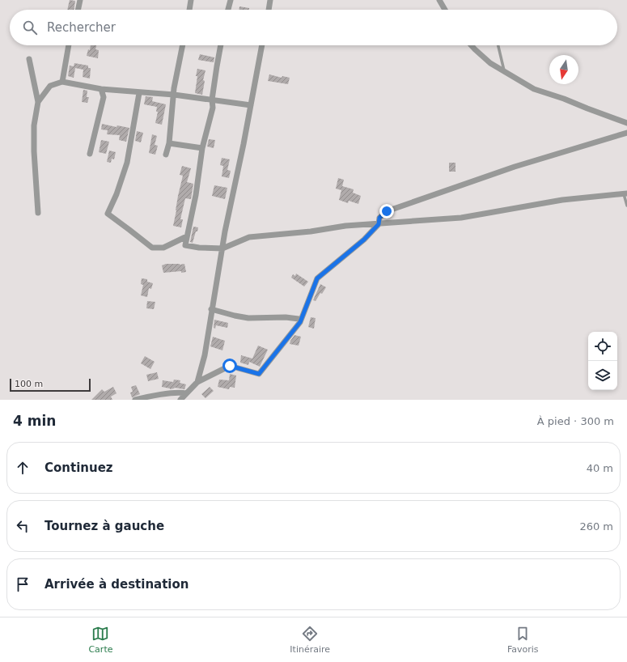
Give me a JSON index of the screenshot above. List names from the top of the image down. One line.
{"scale_bar":"100 m","north":"bottom","page":{"search":"Rechercher","scale":"100 m","heading":["4 min","À pied · 300 m"],"list":[["Continuez","40 m"],["Tournez à gauche","260 m"],"Arrivée à destination"],"nav":["Carte","Itinéraire","Favoris"]}}
